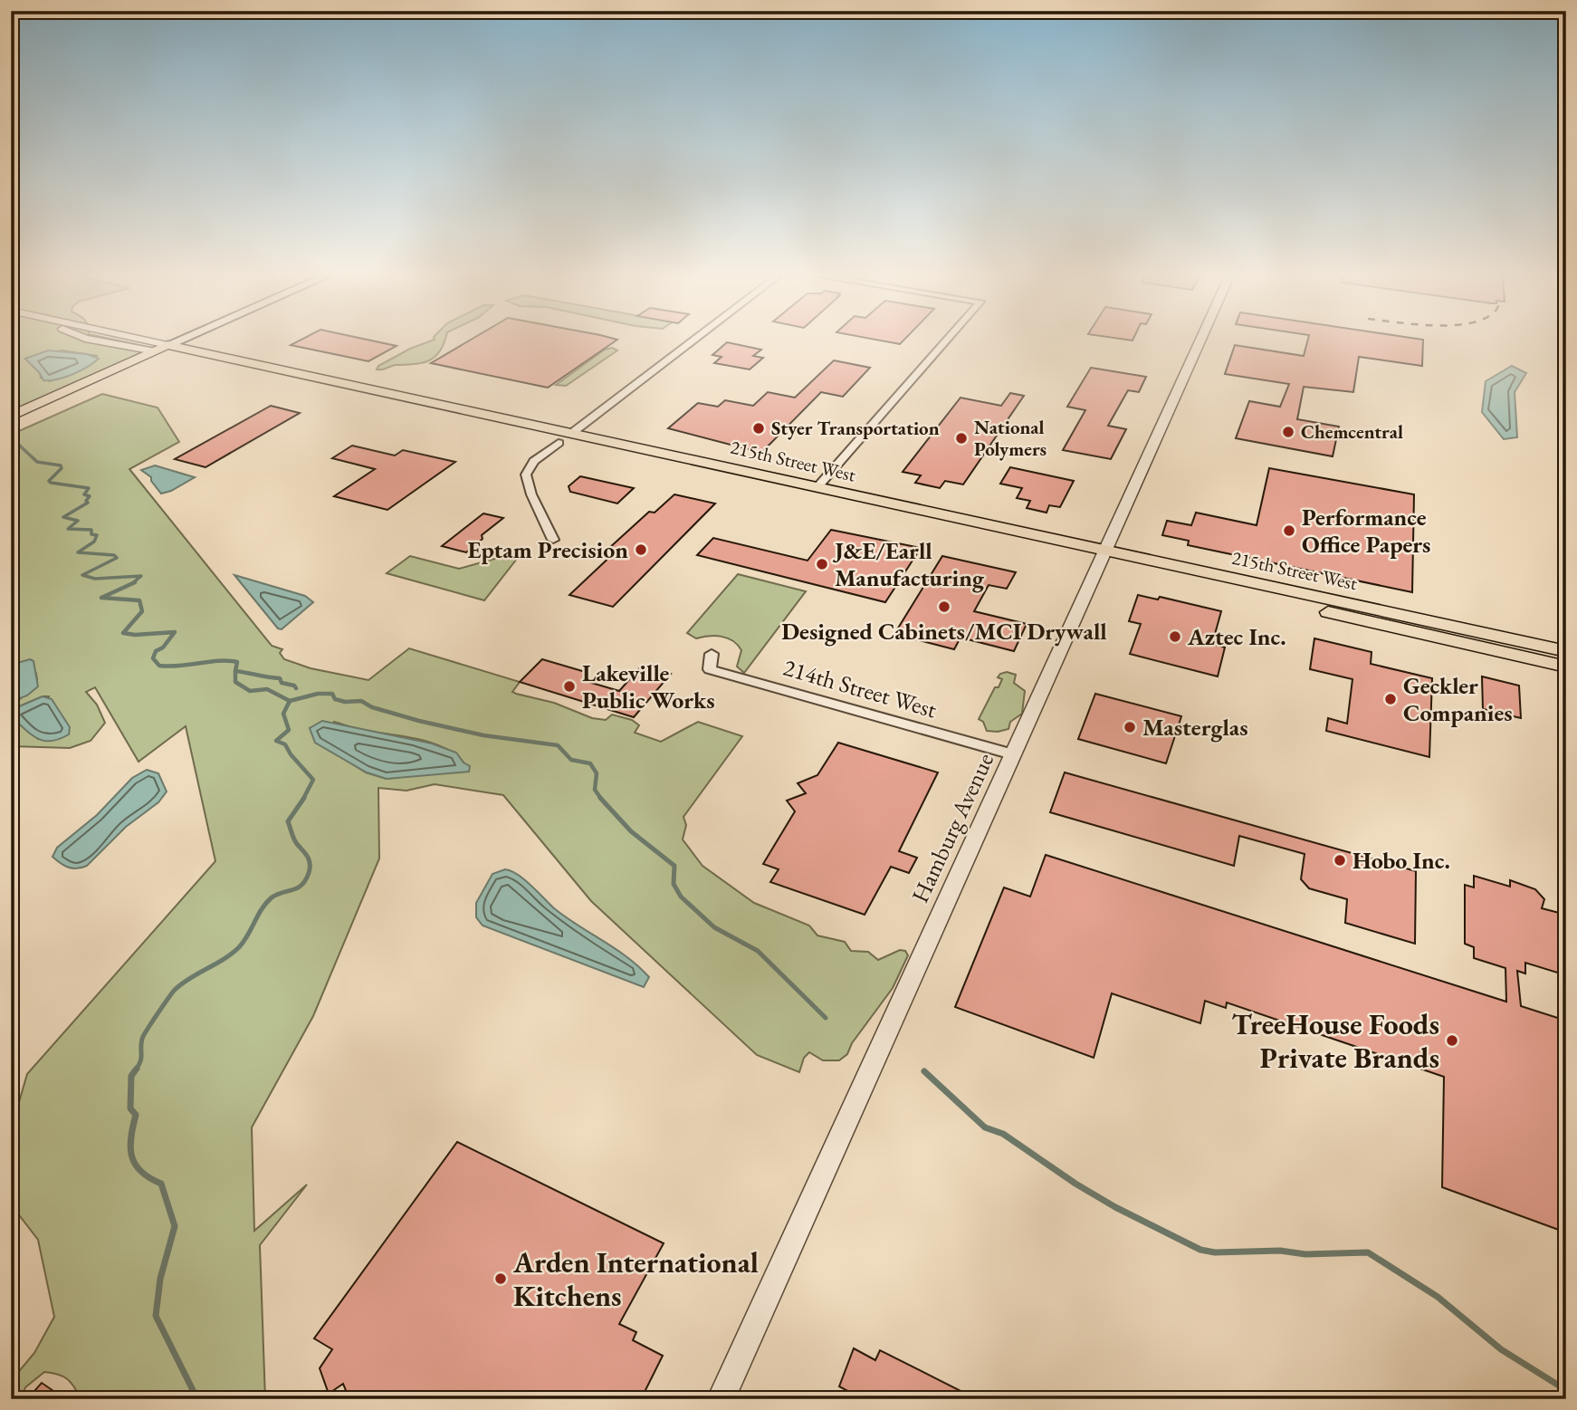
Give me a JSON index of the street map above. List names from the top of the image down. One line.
{"streets":{"main road":["215th Street West"],"street":["214th Street West","Hamburg Avenue"]},"crossings":[["215th Street West","Hamburg Avenue"],["214th Street West","Hamburg Avenue"]],"places":["Styer Transportation","Chemcentral","National Polymers","Performance Office Papers","Eptam Precision","J&E/Earll Manufacturing","Designed Cabinets/MCI Drywall","Aztec Inc.","Lakeville Public Works","Geckler Companies","Masterglas","Hobo Inc.","TreeHouse Foods Private Brands","Arden International Kitchens"]}
